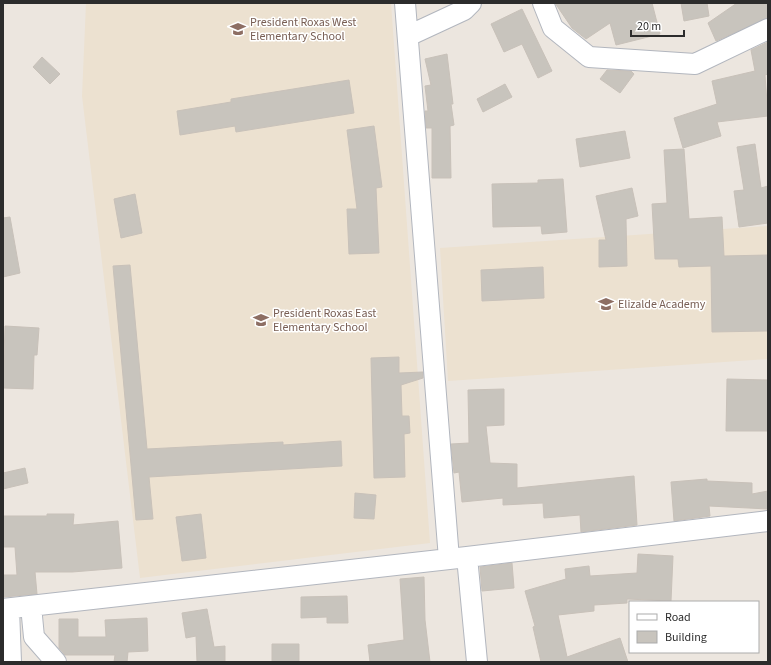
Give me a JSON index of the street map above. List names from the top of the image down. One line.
{"places":{"school or university":["President Roxas West Elementary School","Elizalde Academy","President Roxas East Elementary School"]},"legend":["Road","Building"],"scale_bar":"20 m"}
